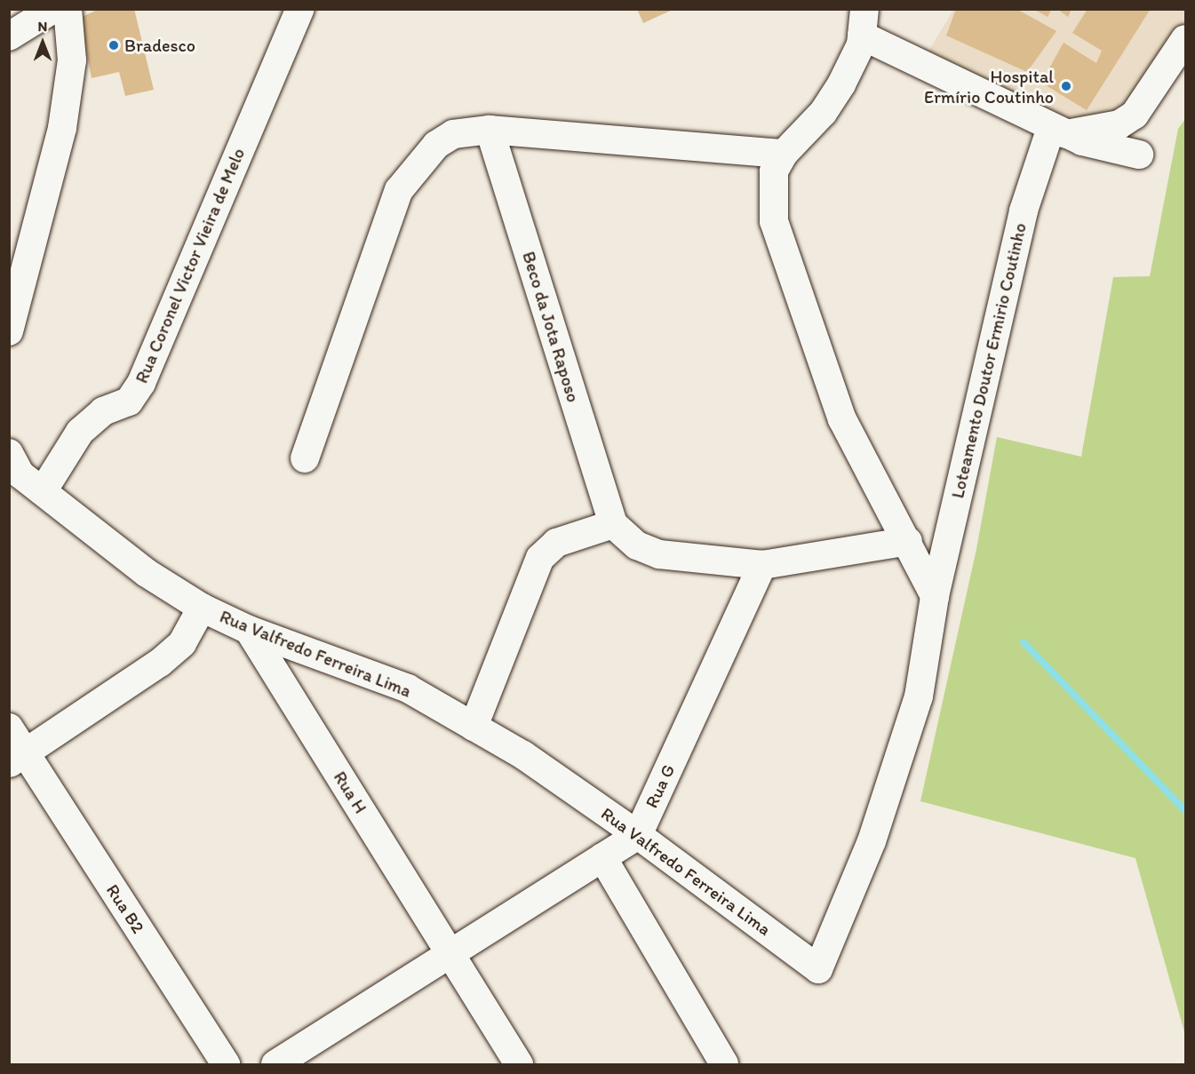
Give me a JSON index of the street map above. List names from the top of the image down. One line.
{"streets":{"street":["Rua Coronel Victor Vieira de Melo","Beco da Jota Raposo","Loteamento Doutor Ermirio Coutinho","Rua Valfredo Ferreira Lima","Rua G","Rua H","Rua B2"]},"crossings":[["Rua Coronel Victor Vieira de Melo","Rua Valfredo Ferreira Lima"],["Loteamento Doutor Ermirio Coutinho","Rua Valfredo Ferreira Lima"],["Rua Valfredo Ferreira Lima","Rua G"],["Rua Valfredo Ferreira Lima","Rua H"]],"places":["Bradesco","Hospital Ermírio Coutinho"],"north":"top"}
